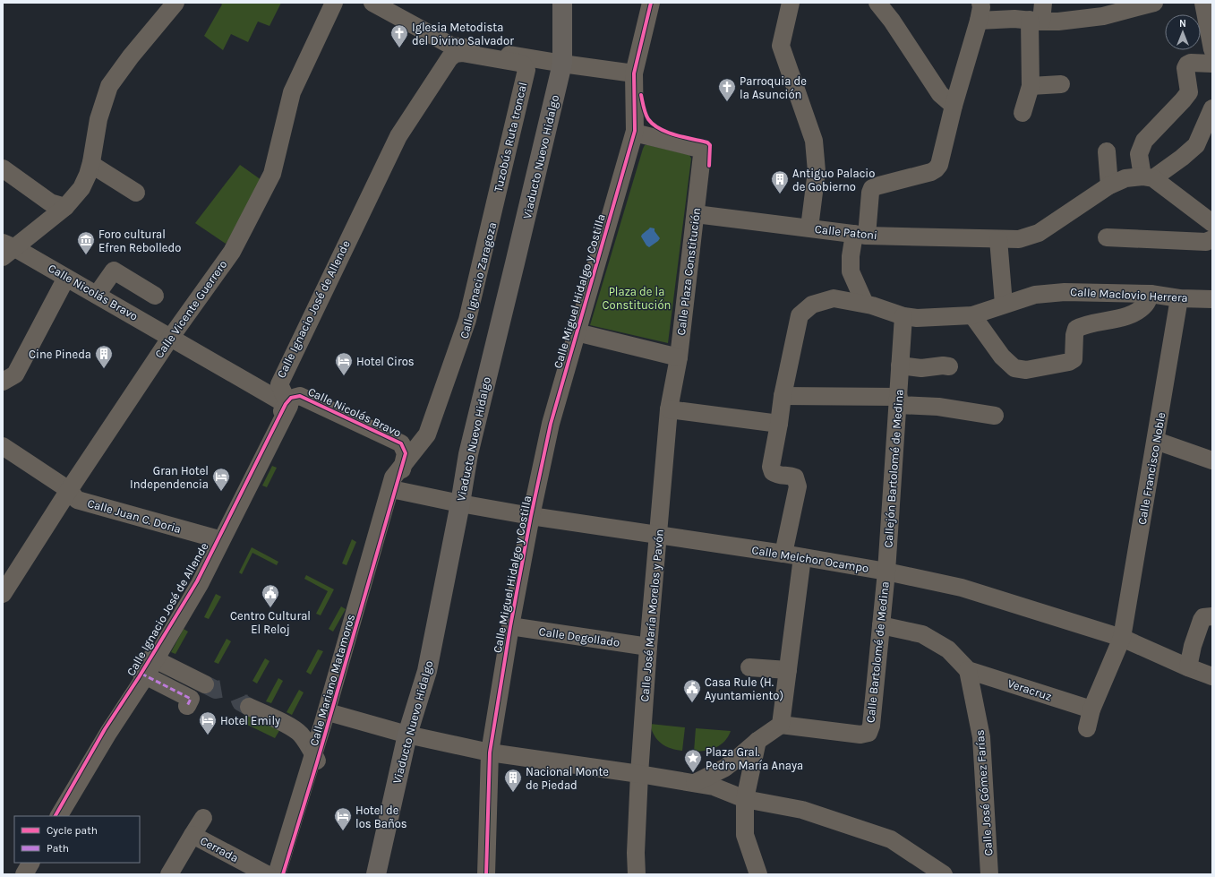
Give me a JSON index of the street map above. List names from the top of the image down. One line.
{"streets":{"main road":["Viaducto Nuevo Hidalgo"],"street":["Tuzobús Ruta troncal","Calle Patoni","Calle Plaza Constitución","Calle Ignacio Zaragoza","Calle Miguel Hidalgo y Costilla","Calle Nicolás Bravo","Calle Maclovio Herrera","Calle Vicente Guerrero","Calle Ignacio José de Allende","Callejón Bartolomé de Medina","Calle Francisco Noble","Calle Juan C. Doria","Calle Melchor Ocampo","Calle José María Morelos y Pavón","Calle Degollado","Calle Bartolomé de Medina","Calle Mariano Matamoros","Veracruz","Calle José Gómez Farías","Cerrada"]},"crossings":[["Tuzobús Ruta troncal","Calle Ignacio Zaragoza"],["Tuzobús Ruta troncal","Calle Nicolás Bravo"],["Tuzobús Ruta troncal","Calle Ignacio José de Allende"],["Tuzobús Ruta troncal","Calle Melchor Ocampo"],["Tuzobús Ruta troncal","Calle Mariano Matamoros"],["Viaducto Nuevo Hidalgo","Calle Melchor Ocampo"],["Calle Patoni","Calle Plaza Constitución"],["Calle Plaza Constitución","Calle Miguel Hidalgo y Costilla"],["Calle Plaza Constitución","Calle José María Morelos y Pavón"],["Calle Ignacio Zaragoza","Calle Nicolás Bravo"],["Calle Ignacio Zaragoza","Calle Melchor Ocampo"],["Calle Ignacio Zaragoza","Calle Mariano Matamoros"],["Calle Miguel Hidalgo y Costilla","Calle Melchor Ocampo"],["Calle Miguel Hidalgo y Costilla","Calle Degollado"],["Calle Nicolás Bravo","Calle Vicente Guerrero"],["Calle Nicolás Bravo","Calle Ignacio José de Allende"],["Calle Nicolás Bravo","Calle Melchor Ocampo"],["Calle Nicolás Bravo","Calle Mariano Matamoros"],["Calle Maclovio Herrera","Callejón Bartolomé de Medina"],["Calle Maclovio Herrera","Calle Francisco Noble"],["Calle Maclovio Herrera","Calle Melchor Ocampo"],["Calle Vicente Guerrero","Calle Juan C. Doria"],["Calle Ignacio José de Allende","Calle Juan C. Doria"],["Callejón Bartolomé de Medina","Calle Melchor Ocampo"],["Callejón Bartolomé de Medina","Calle Bartolomé de Medina"],["Calle Francisco Noble","Calle Melchor Ocampo"],["Calle Francisco Noble","Veracruz"],["Calle Melchor Ocampo","Calle José María Morelos y Pavón"],["Calle Melchor Ocampo","Calle Bartolomé de Medina"],["Calle Melchor Ocampo","Calle Mariano Matamoros"],["Calle José María Morelos y Pavón","Calle Degollado"],["Veracruz","Calle José Gómez Farías"]],"parks":["Plaza de la Constitución"],"places":{"church":["Iglesia Metodista del Divino Salvador","Parroquia de la Asunción"],"building":["Antiguo Palacio de Gobierno","Cine Pineda","Nacional Monte de Piedad"],"museum":["Foro cultural Efren Rebolledo"],"hotel":["Hotel Ciros","Gran Hotel Independencia","Hotel Emily","Hotel de los Baños"],"public building":["Centro Cultural El Reloj","Casa Rule (H. Ayuntamiento)"],"place":["Plaza Gral. Pedro María Anaya"]},"legend":["Cycle path","Path"],"north":"top"}
